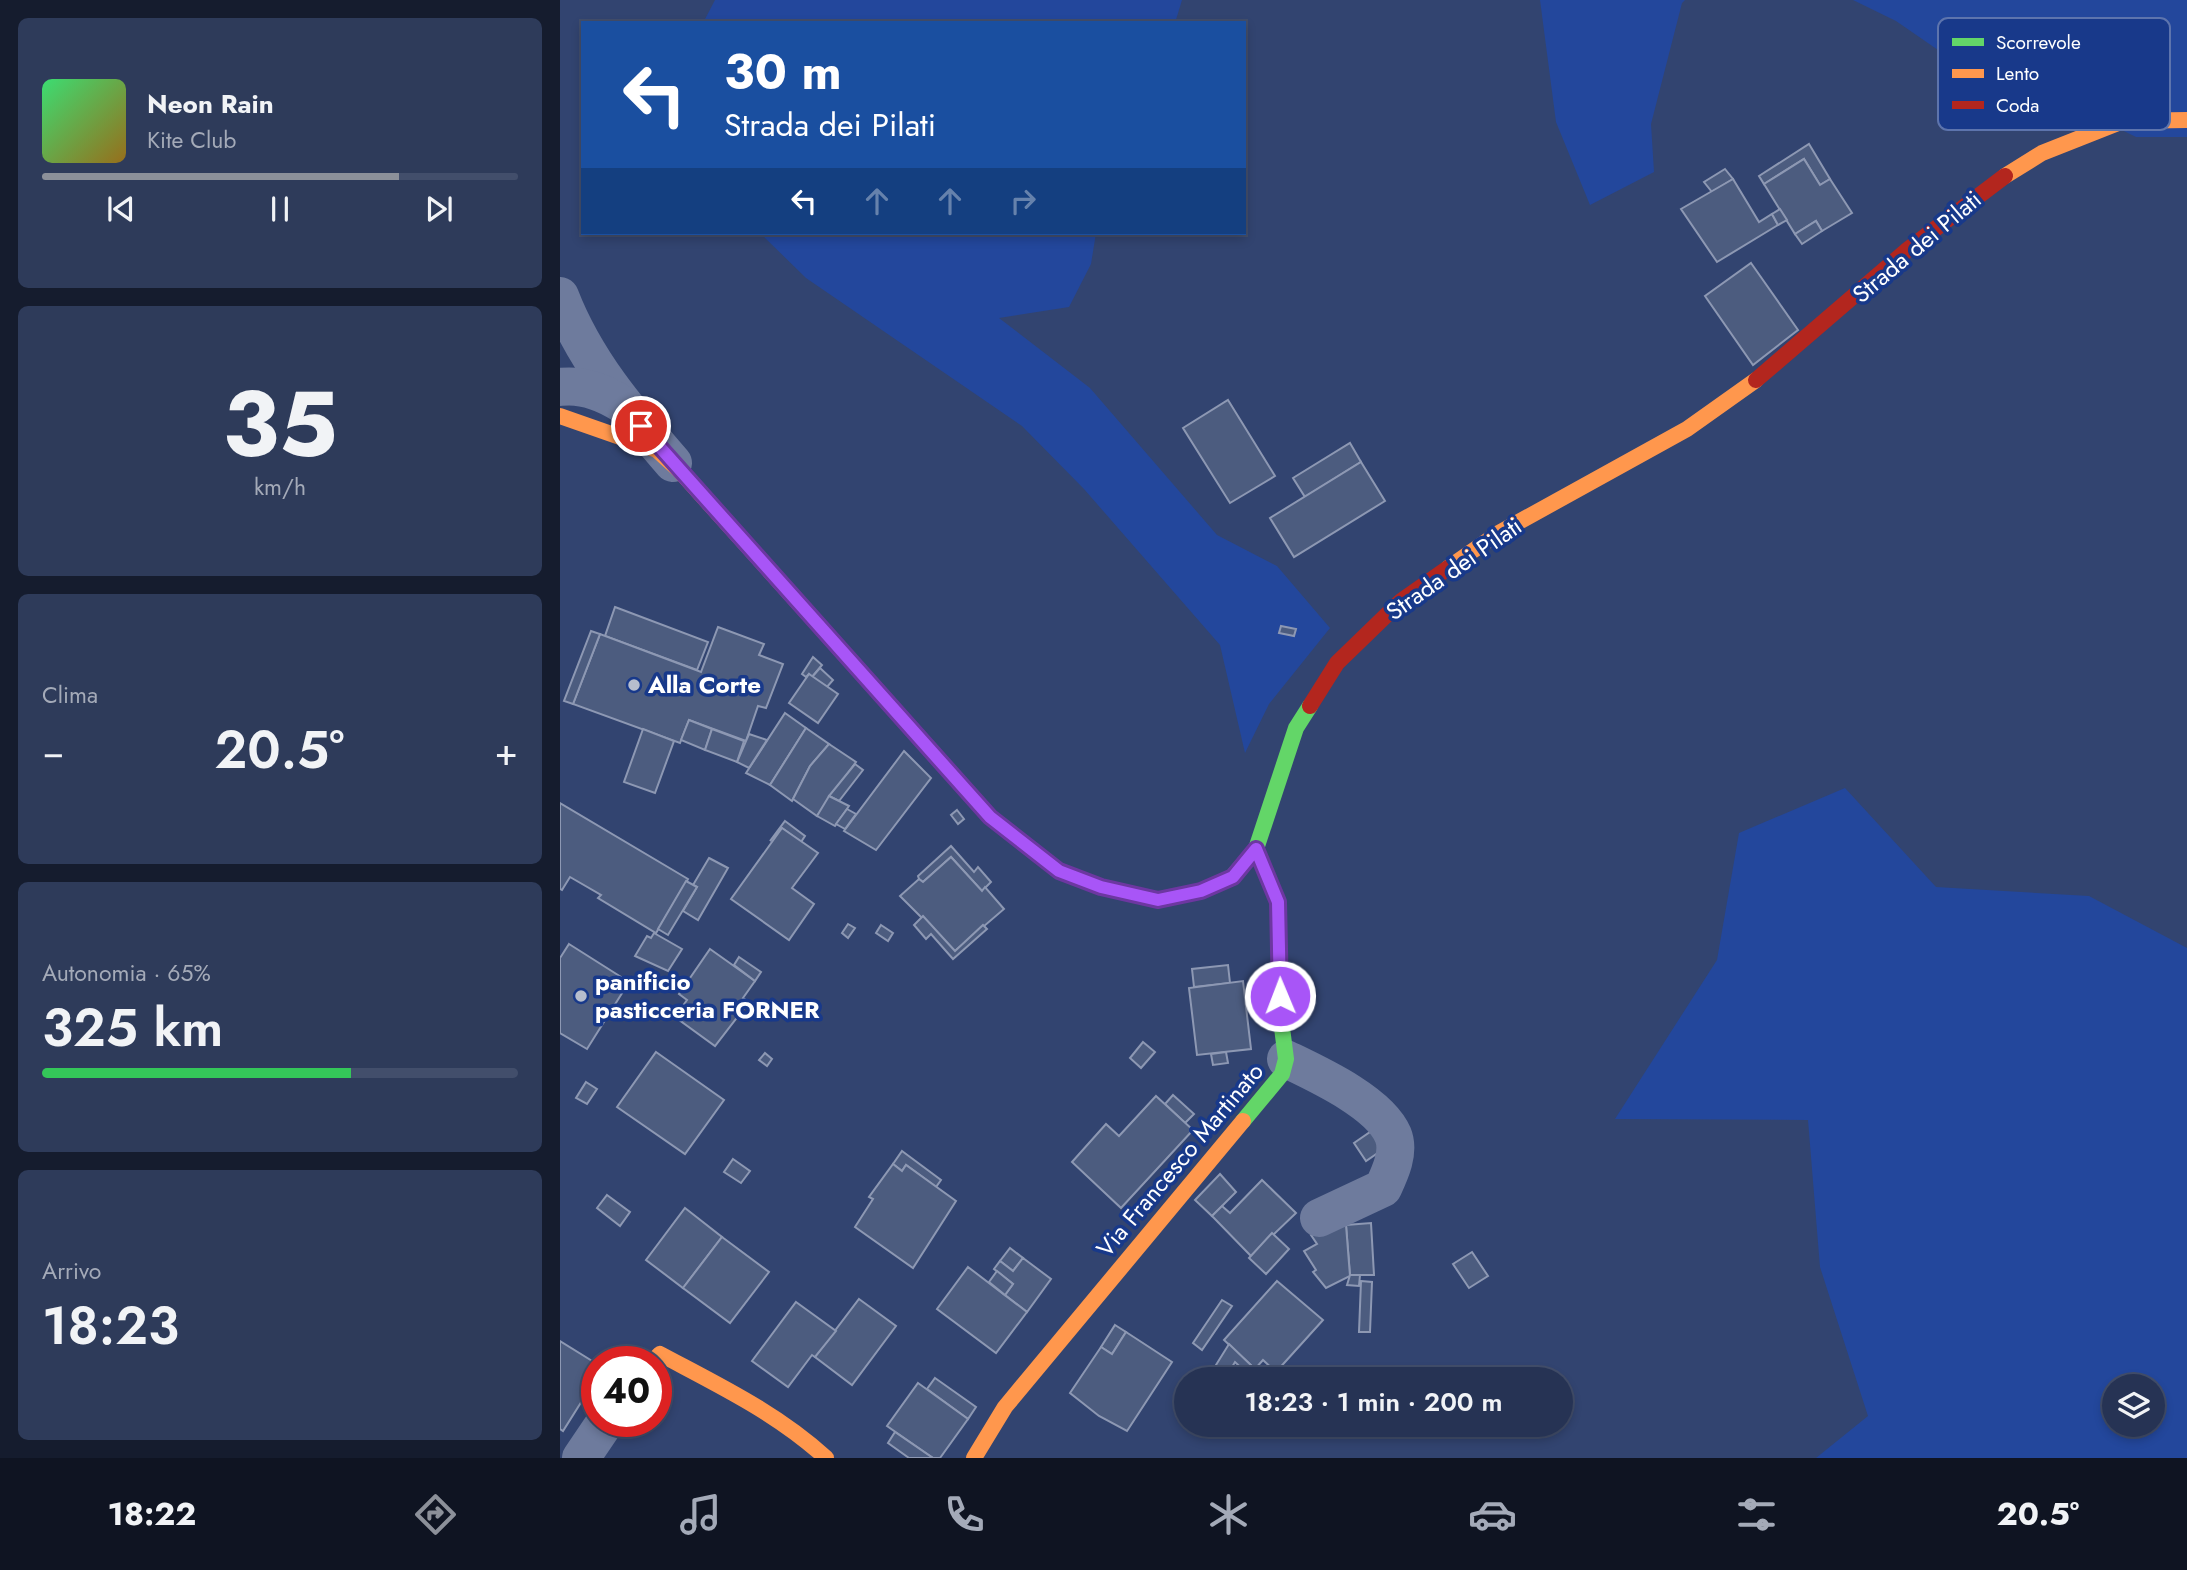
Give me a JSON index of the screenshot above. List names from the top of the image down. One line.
{"streets":{"street":["Strada dei Pilati","Via Francesco Martinato"]},"crossings":[["Strada dei Pilati","Via Francesco Martinato"]],"places":["Alla Corte","panificio pasticceria FORNER"],"legend":["Scorrevole","Lento","Coda"],"page":{"turn":["30 m","Strada dei Pilati"],"song":["Neon Rain","Kite Club"],"tile":[["35","km/h"],"Clima",["Autonomia · 65%","325 km"],["Arrivo","18:23"]],"heat":["−","20.5°","+"],"limit":"40","trip":"18:23 · 1 min · 200 m","tabs":["18:22","20.5°"]}}
